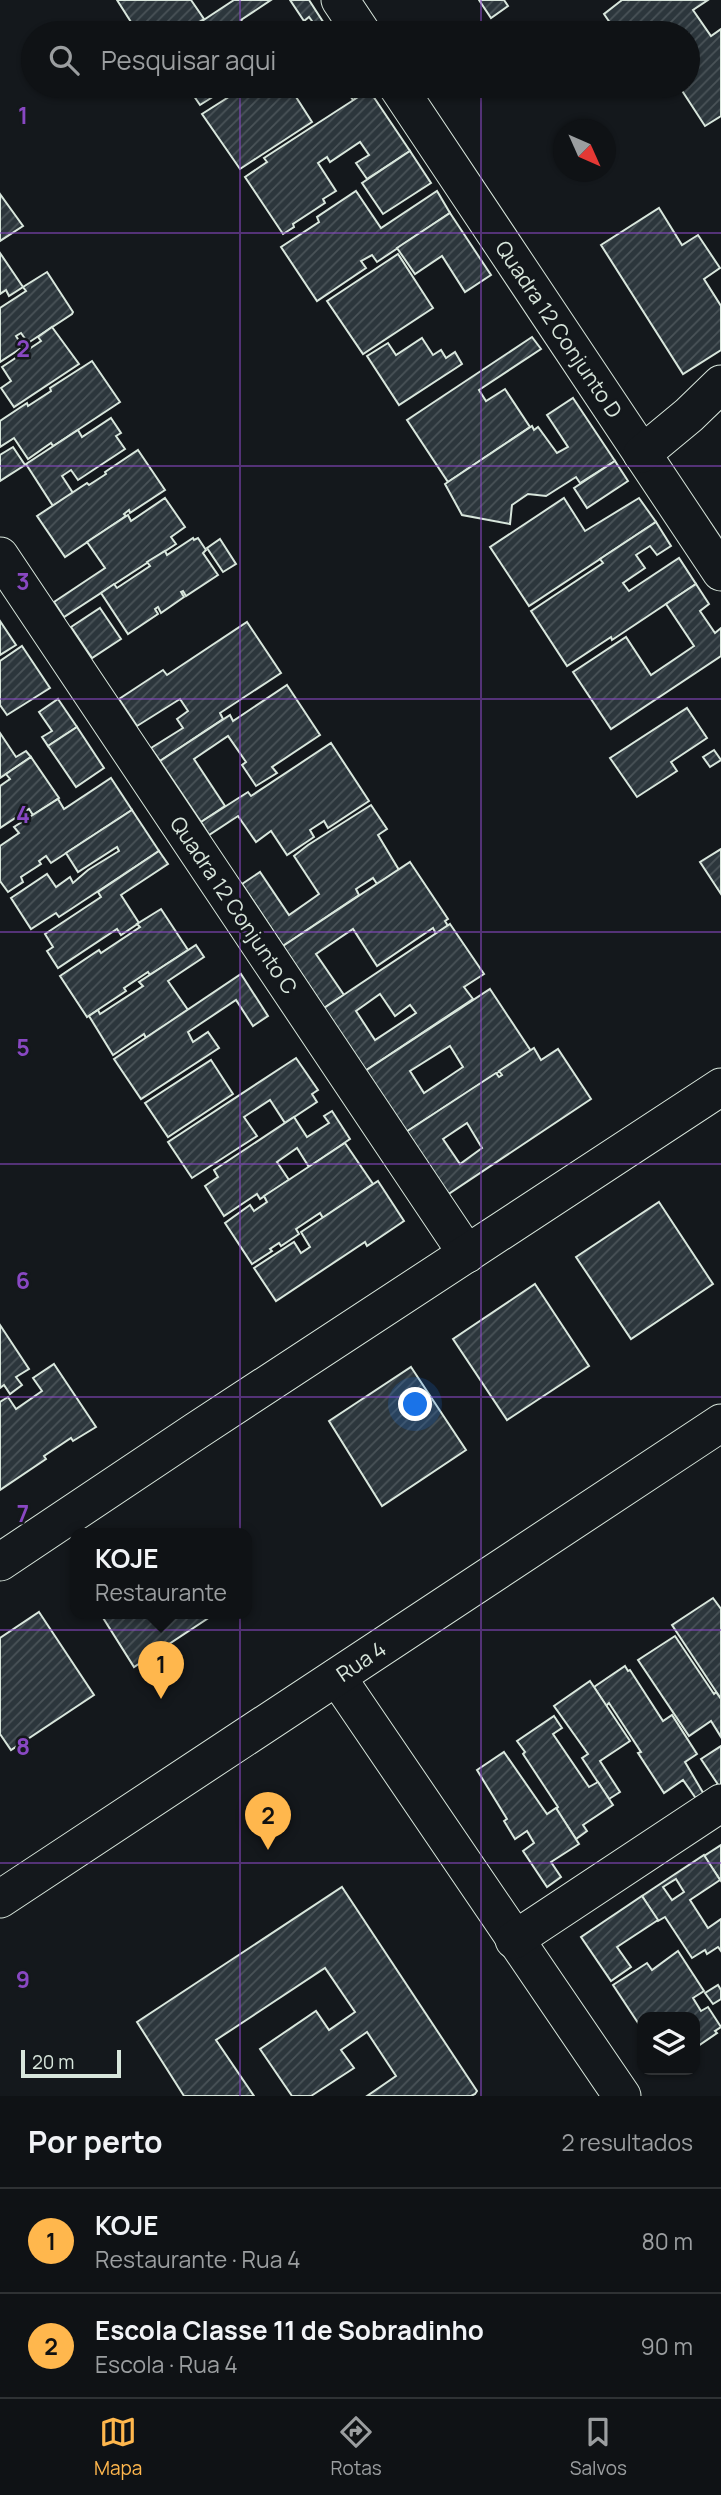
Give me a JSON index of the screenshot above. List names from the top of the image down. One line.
{"streets":{"street":["Quadra 12 Conjunto D","Quadra 12 Conjunto C","Rua 4"]},"scale_bar":"20 m","north":"bottom right","page":{"search":"Pesquisar aqui","popup":["KOJE","Restaurante"],"pins":["1","2"],"scale":"20 m","heading":["Por perto","2 resultados"],"list":[{"mark":"1","name":"KOJE","note":"Restaurante · Rua 4","value":"80 m"},{"mark":"2","name":"Escola Classe 11 de Sobradinho","note":"Escola · Rua 4","value":"90 m"}],"nav":["Mapa","Rotas","Salvos"]},"grid":{"rows":["1","2","3","4","5","6","7","8","9"]}}
